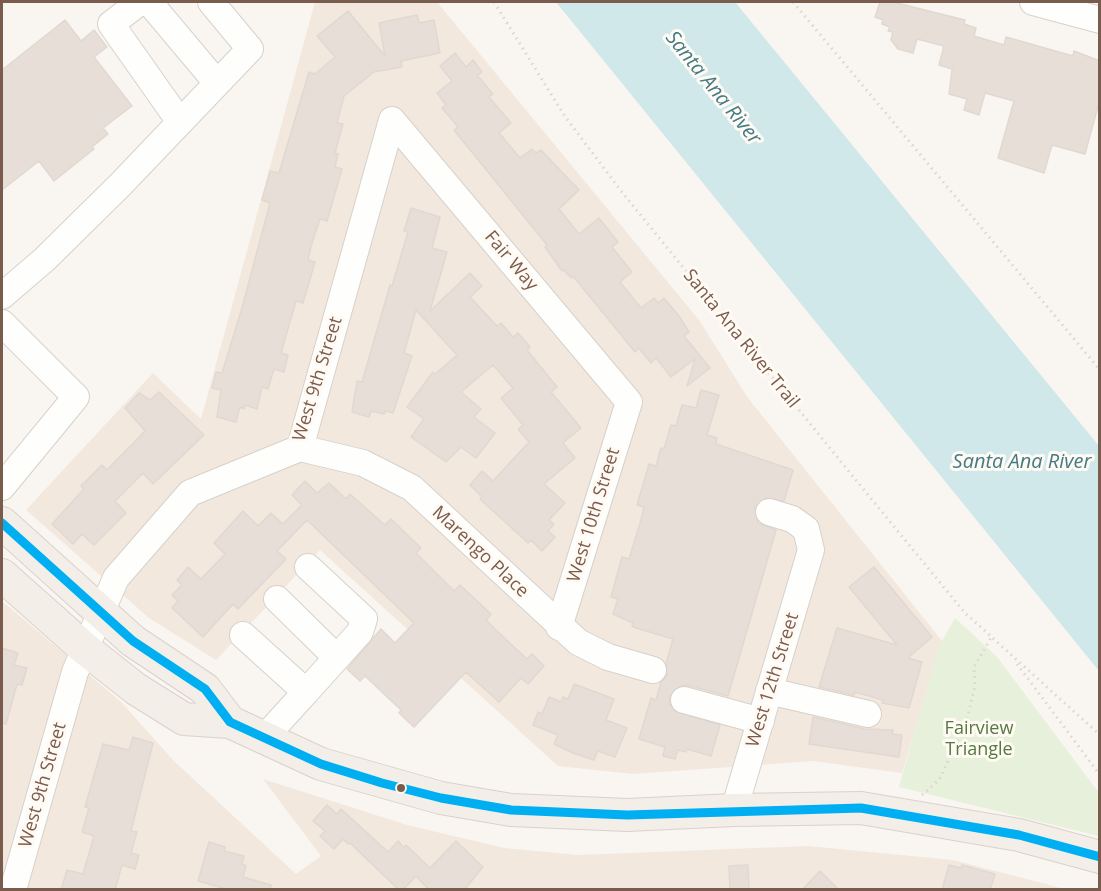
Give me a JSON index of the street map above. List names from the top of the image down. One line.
{"streets":{"street":["Fair Way","West 9th Street","West 10th Street","Marengo Place","West 12th Street"],"path":["Santa Ana River Trail"]},"crossings":[["Fair Way","West 9th Street"],["Fair Way","West 10th Street"],["West 9th Street","Marengo Place"],["West 10th Street","Marengo Place"]],"water":["Santa Ana River"],"parks":["Fairview Triangle"]}
